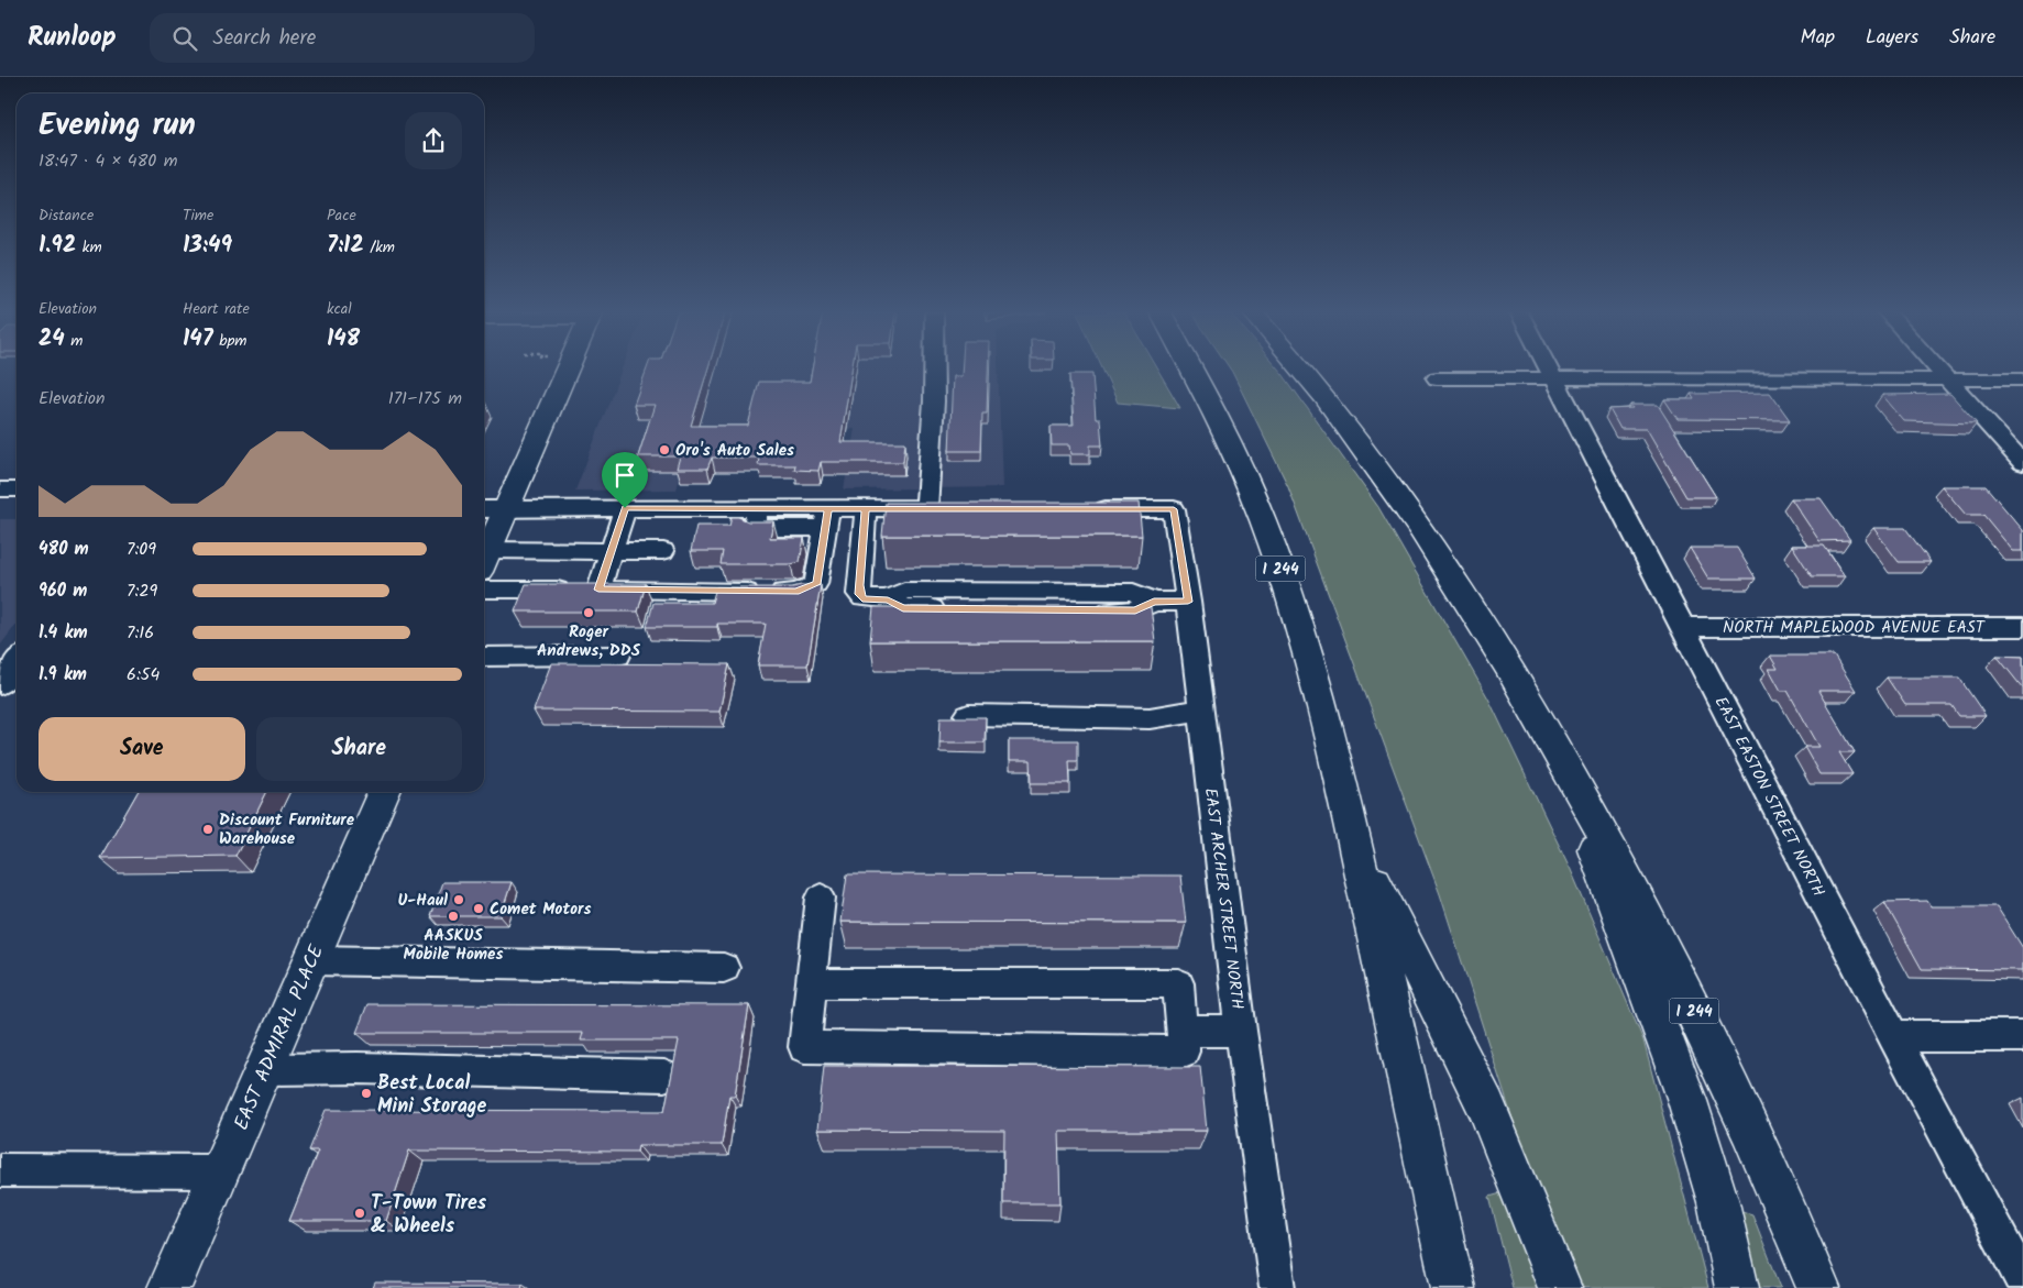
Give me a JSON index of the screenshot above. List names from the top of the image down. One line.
{"streets":{"main road":["I 244","EAST ADMIRAL PLACE"],"street":["NORTH MAPLEWOOD AVENUE EAST","EAST EASTON STREET NORTH","EAST ARCHER STREET NORTH"]},"crossings":[["NORTH MAPLEWOOD AVENUE EAST","EAST EASTON STREET NORTH"]],"places":["Oro's Auto Sales","Roger Andrews, DDS","Discount Furniture Warehouse","U-Haul","Comet Motors","AASKUS Mobile Homes","Best Local Mini Storage","T-Town Tires & Wheels"],"page":{"header":"Runloop","search":"Search here","nav":["Map","Layers","Share"],"heading":["Evening run","18:47 · 4 × 480 m"],"stats":[["Distance","1.92 km"],["Time","13:49"],["Pace","7:12 /km"],["Elevation","24 m"],["Heart rate","147 bpm"],["kcal","148"]],"chart":["Elevation","171–175 m"],"list":[{"name":"480 m","note":"7:09"},{"name":"960 m","note":"7:29"},{"name":"1.4 km","note":"7:16"},{"name":"1.9 km","note":"6:54"}],"buttons":["Save","Share"]}}
